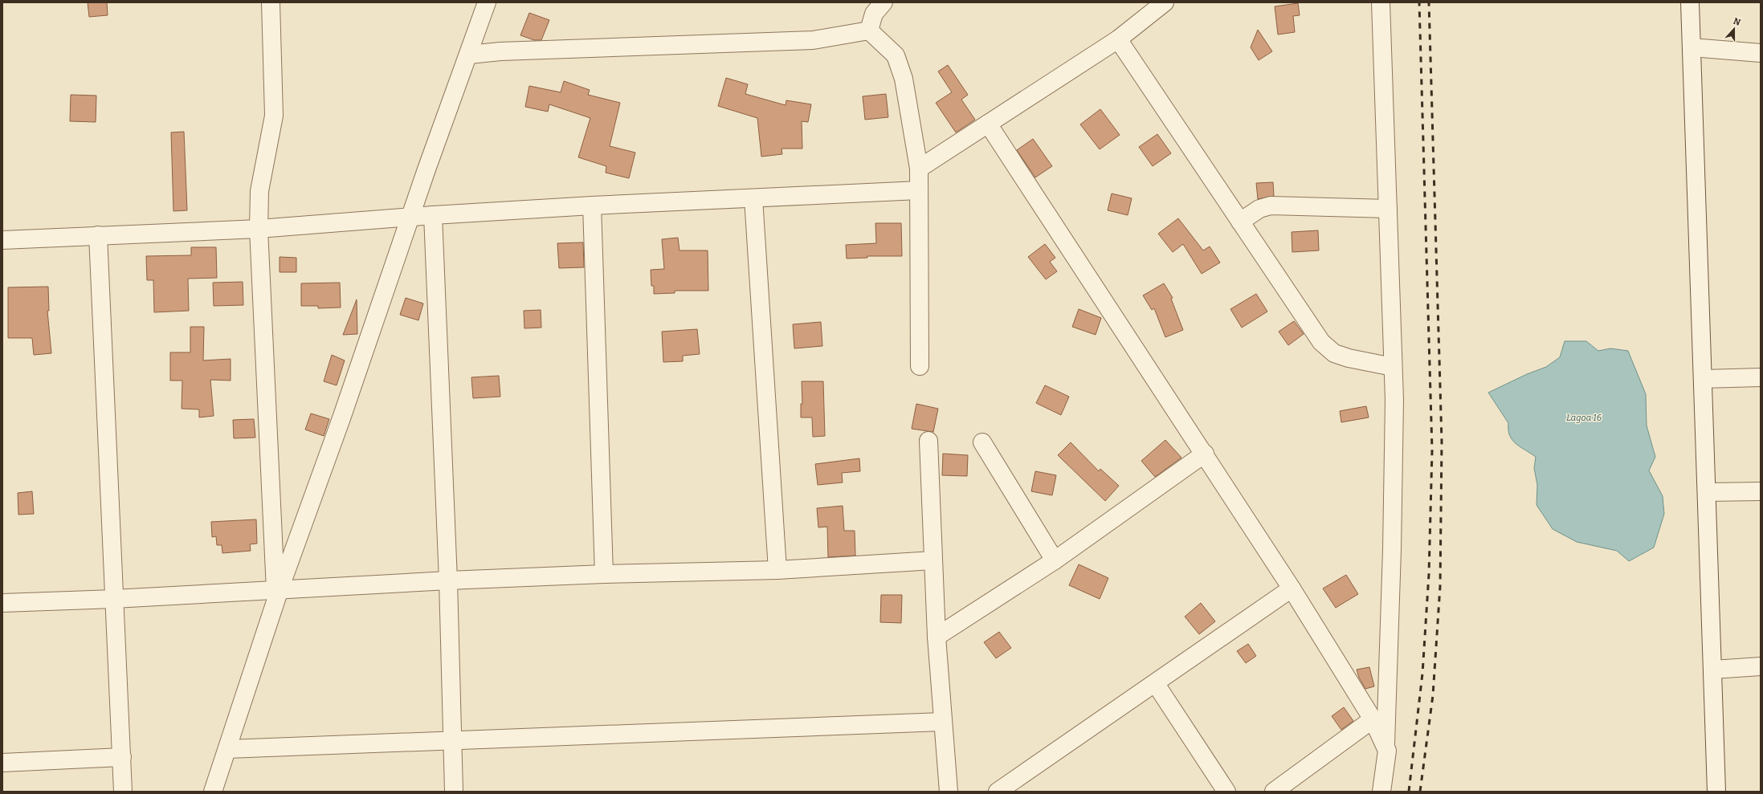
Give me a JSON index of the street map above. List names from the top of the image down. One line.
{"water":["Lagoa 16"],"north":"top"}
